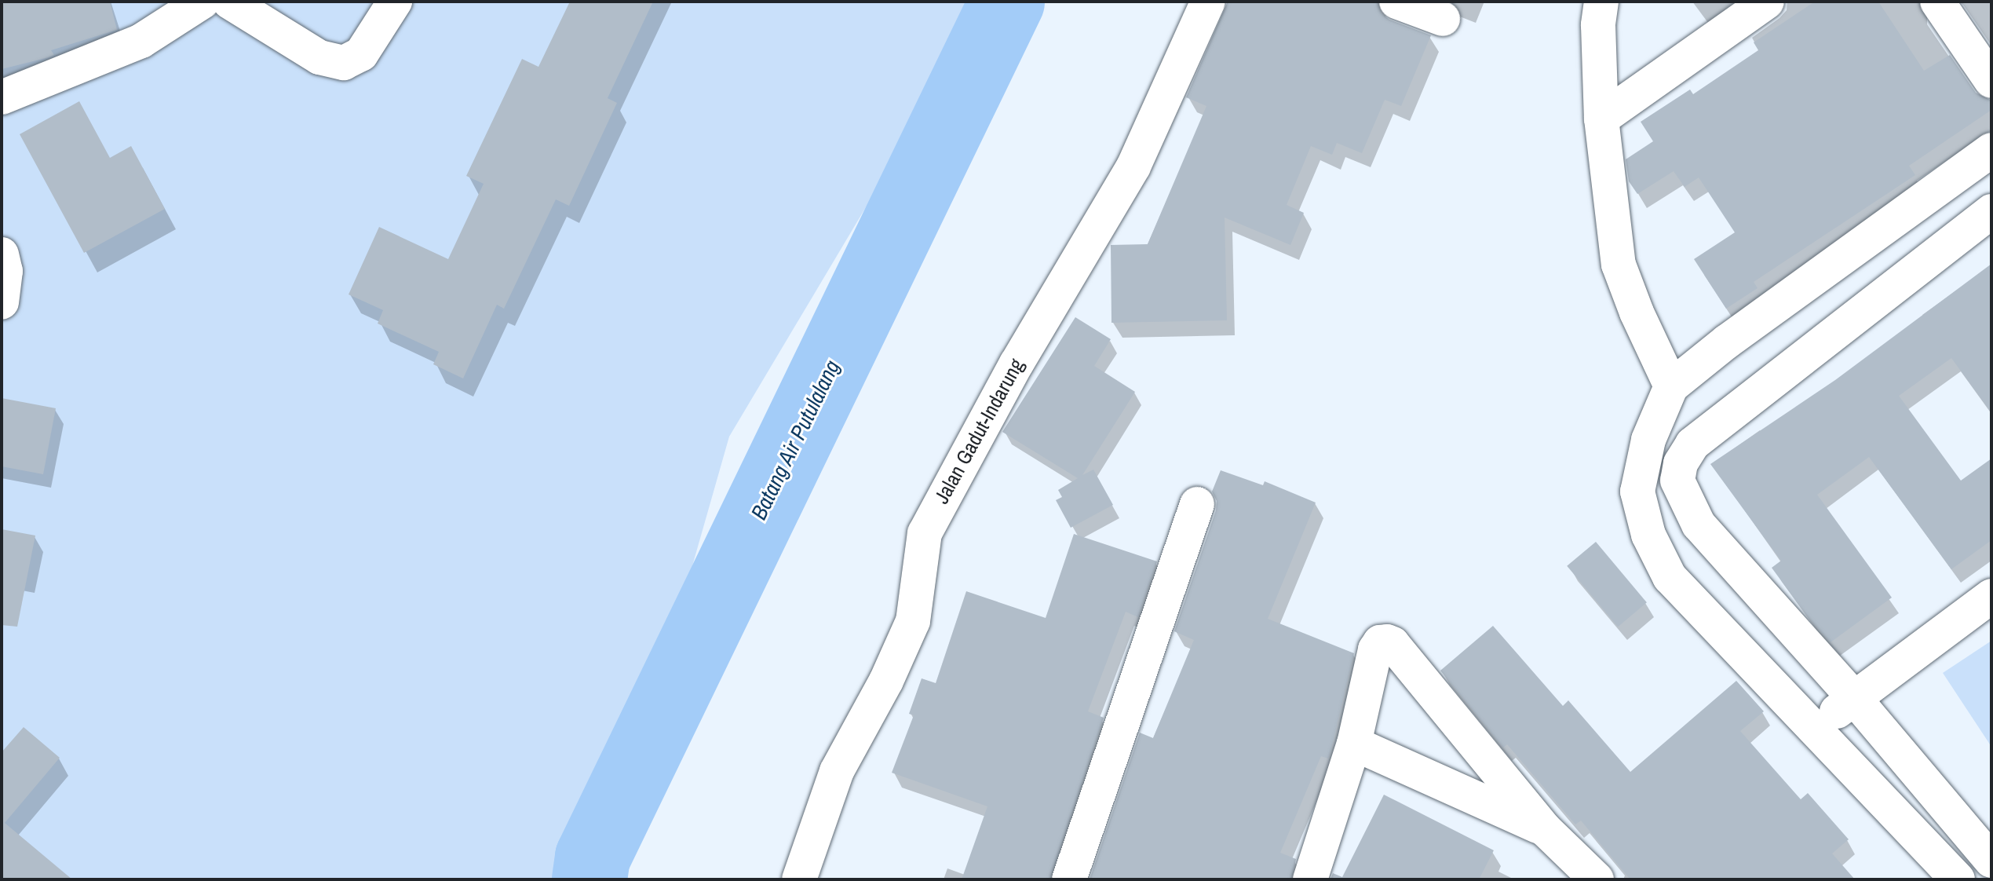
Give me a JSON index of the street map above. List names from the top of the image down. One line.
{"streets":{"street":["Jalan Gadut-Indarung"]},"water":["Batang Air Putulalang"]}
